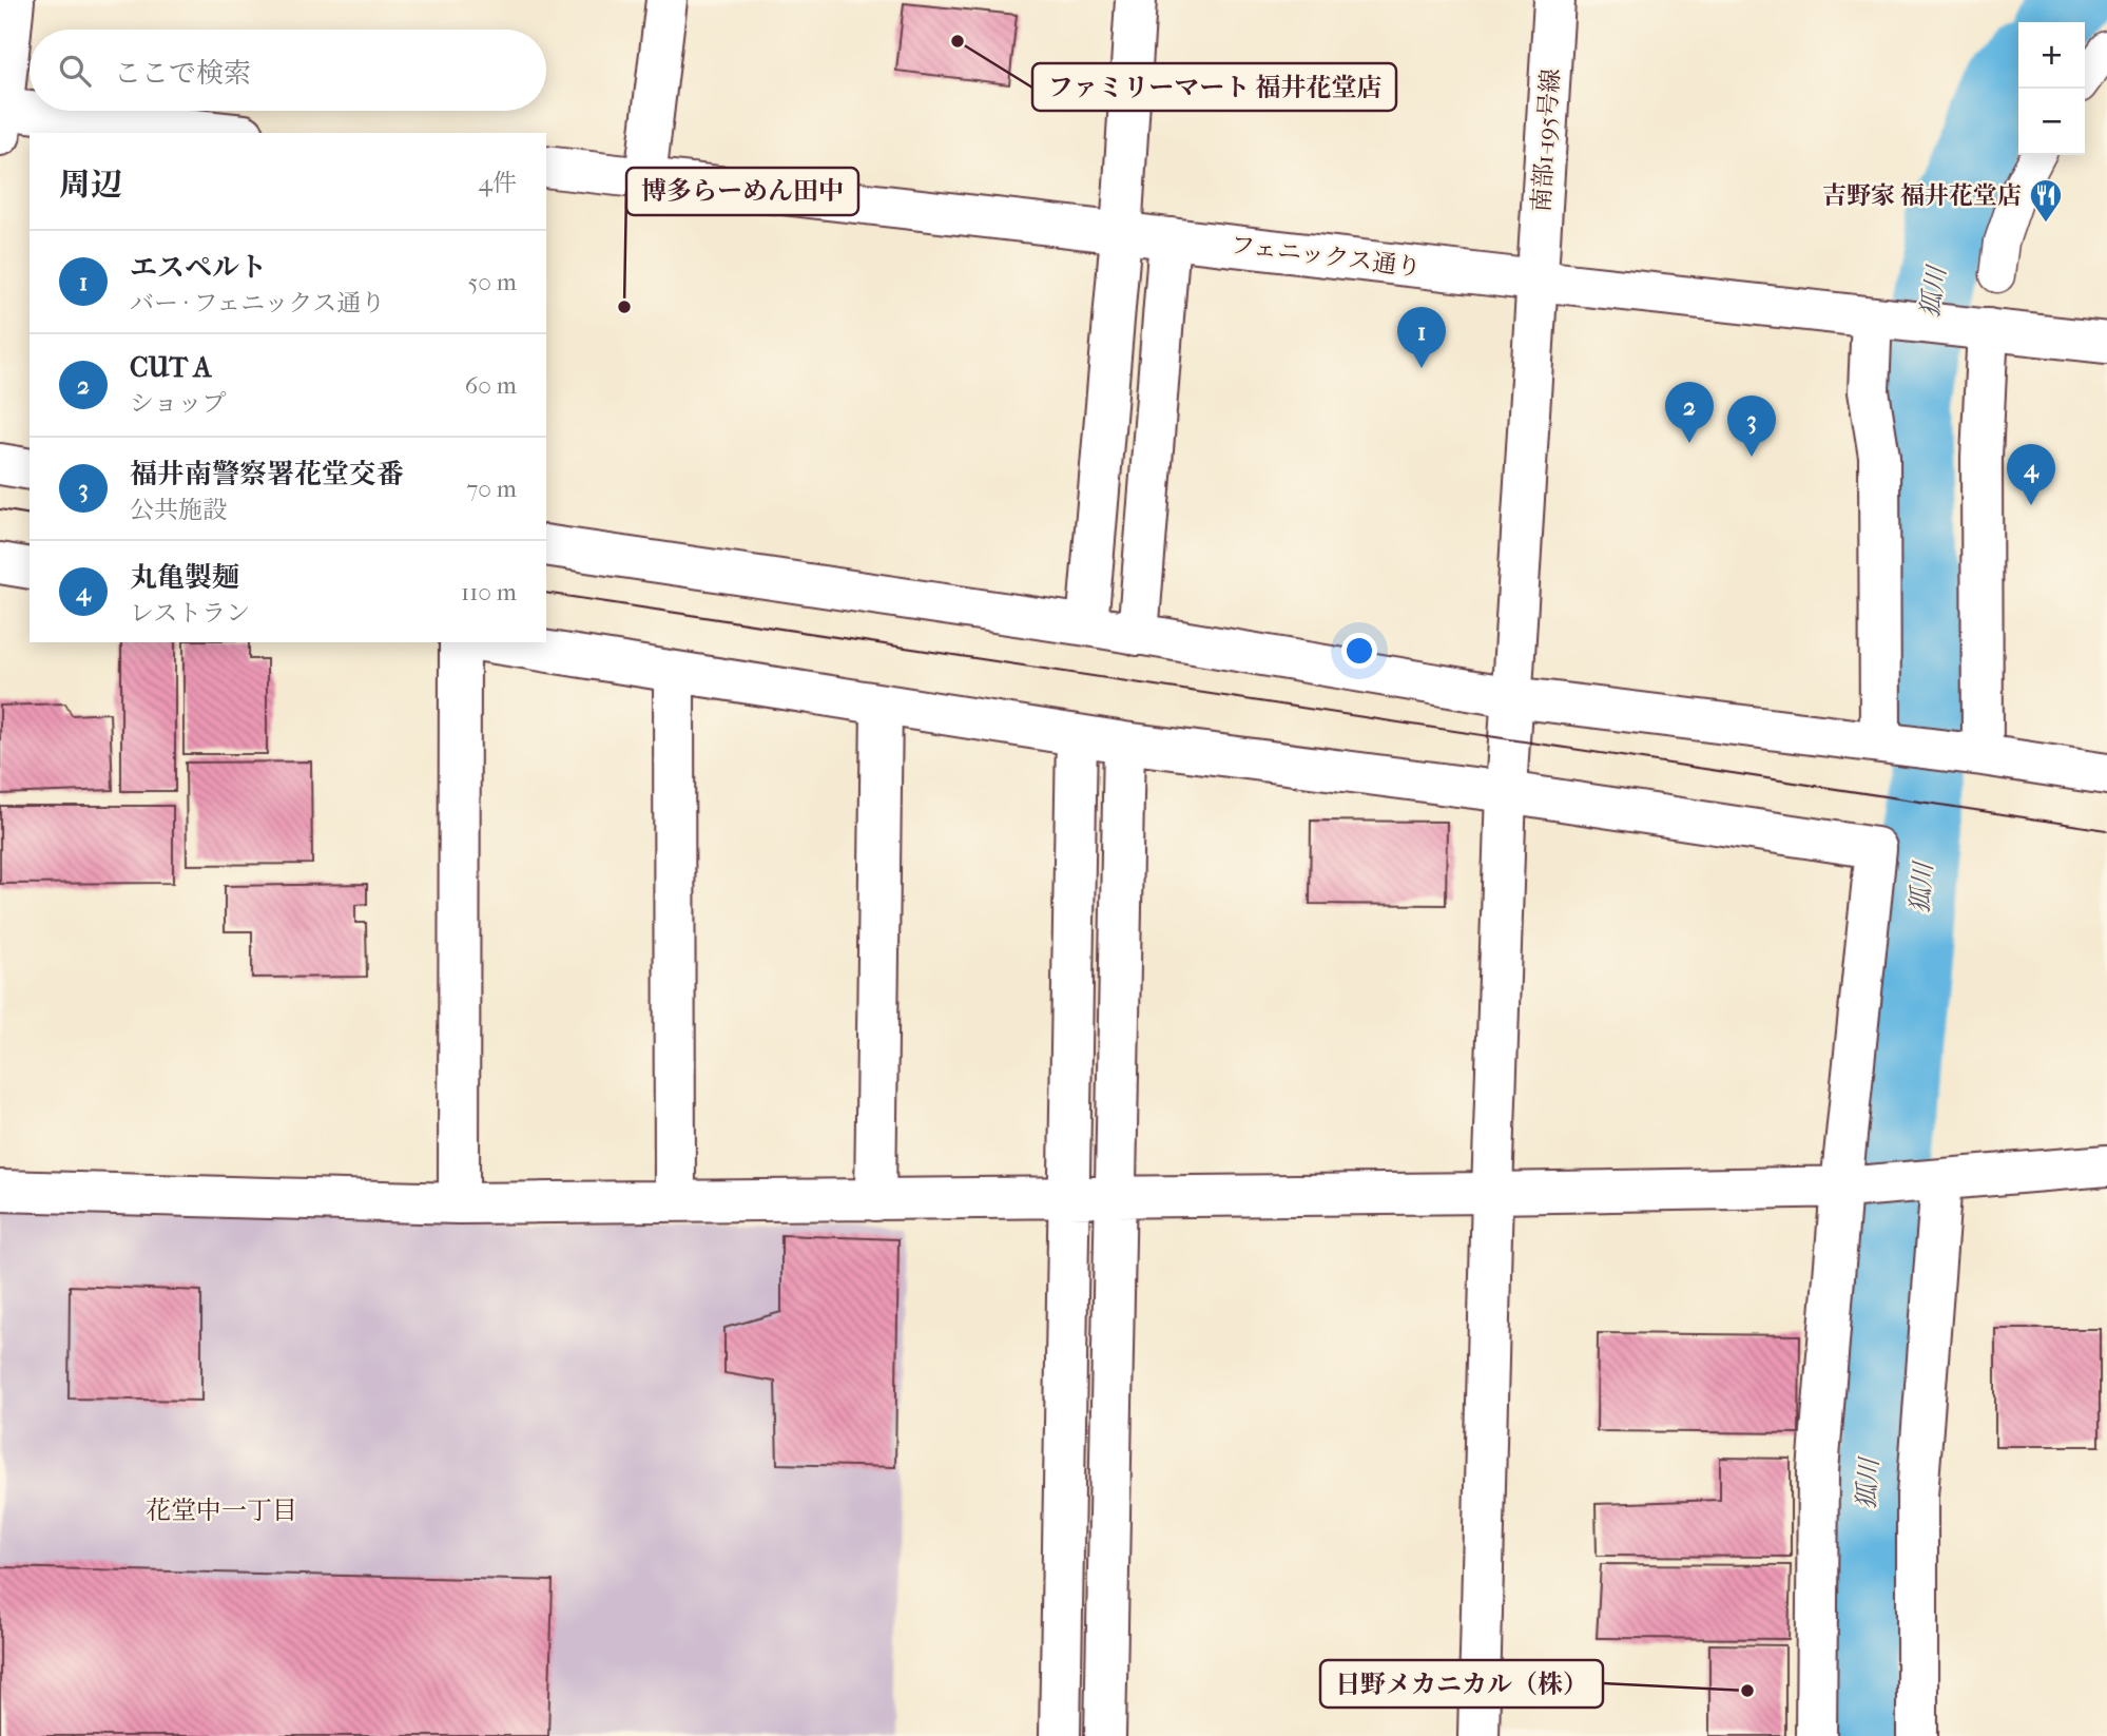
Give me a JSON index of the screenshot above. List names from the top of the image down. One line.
{"streets":{"street":["南部1-195号線","フェニックス通り"]},"crossings":[["南部1-195号線","フェニックス通り"]],"districts":["花堂中一丁目"],"water":["狐川"],"places":{"other":["ファミリーマート 福井花堂店","博多らーめん田中","日野メカニカル（株）"],"restaurant":["吉野家 福井花堂店"]},"page":{"map_buttons":["+","−"],"search":"ここで検索","heading":["周辺","4件"],"list":[{"mark":"1","name":"エスペルト","note":"バー · フェニックス通り","value":"50 m"},{"mark":"2","name":"CUT A","note":"ショップ","value":"60 m"},{"mark":"3","name":"福井南警察署花堂交番","note":"公共施設","value":"70 m"},{"mark":"4","name":"丸亀製麺","note":"レストラン","value":"110 m"}],"pins":["1","2","3","4"]}}
